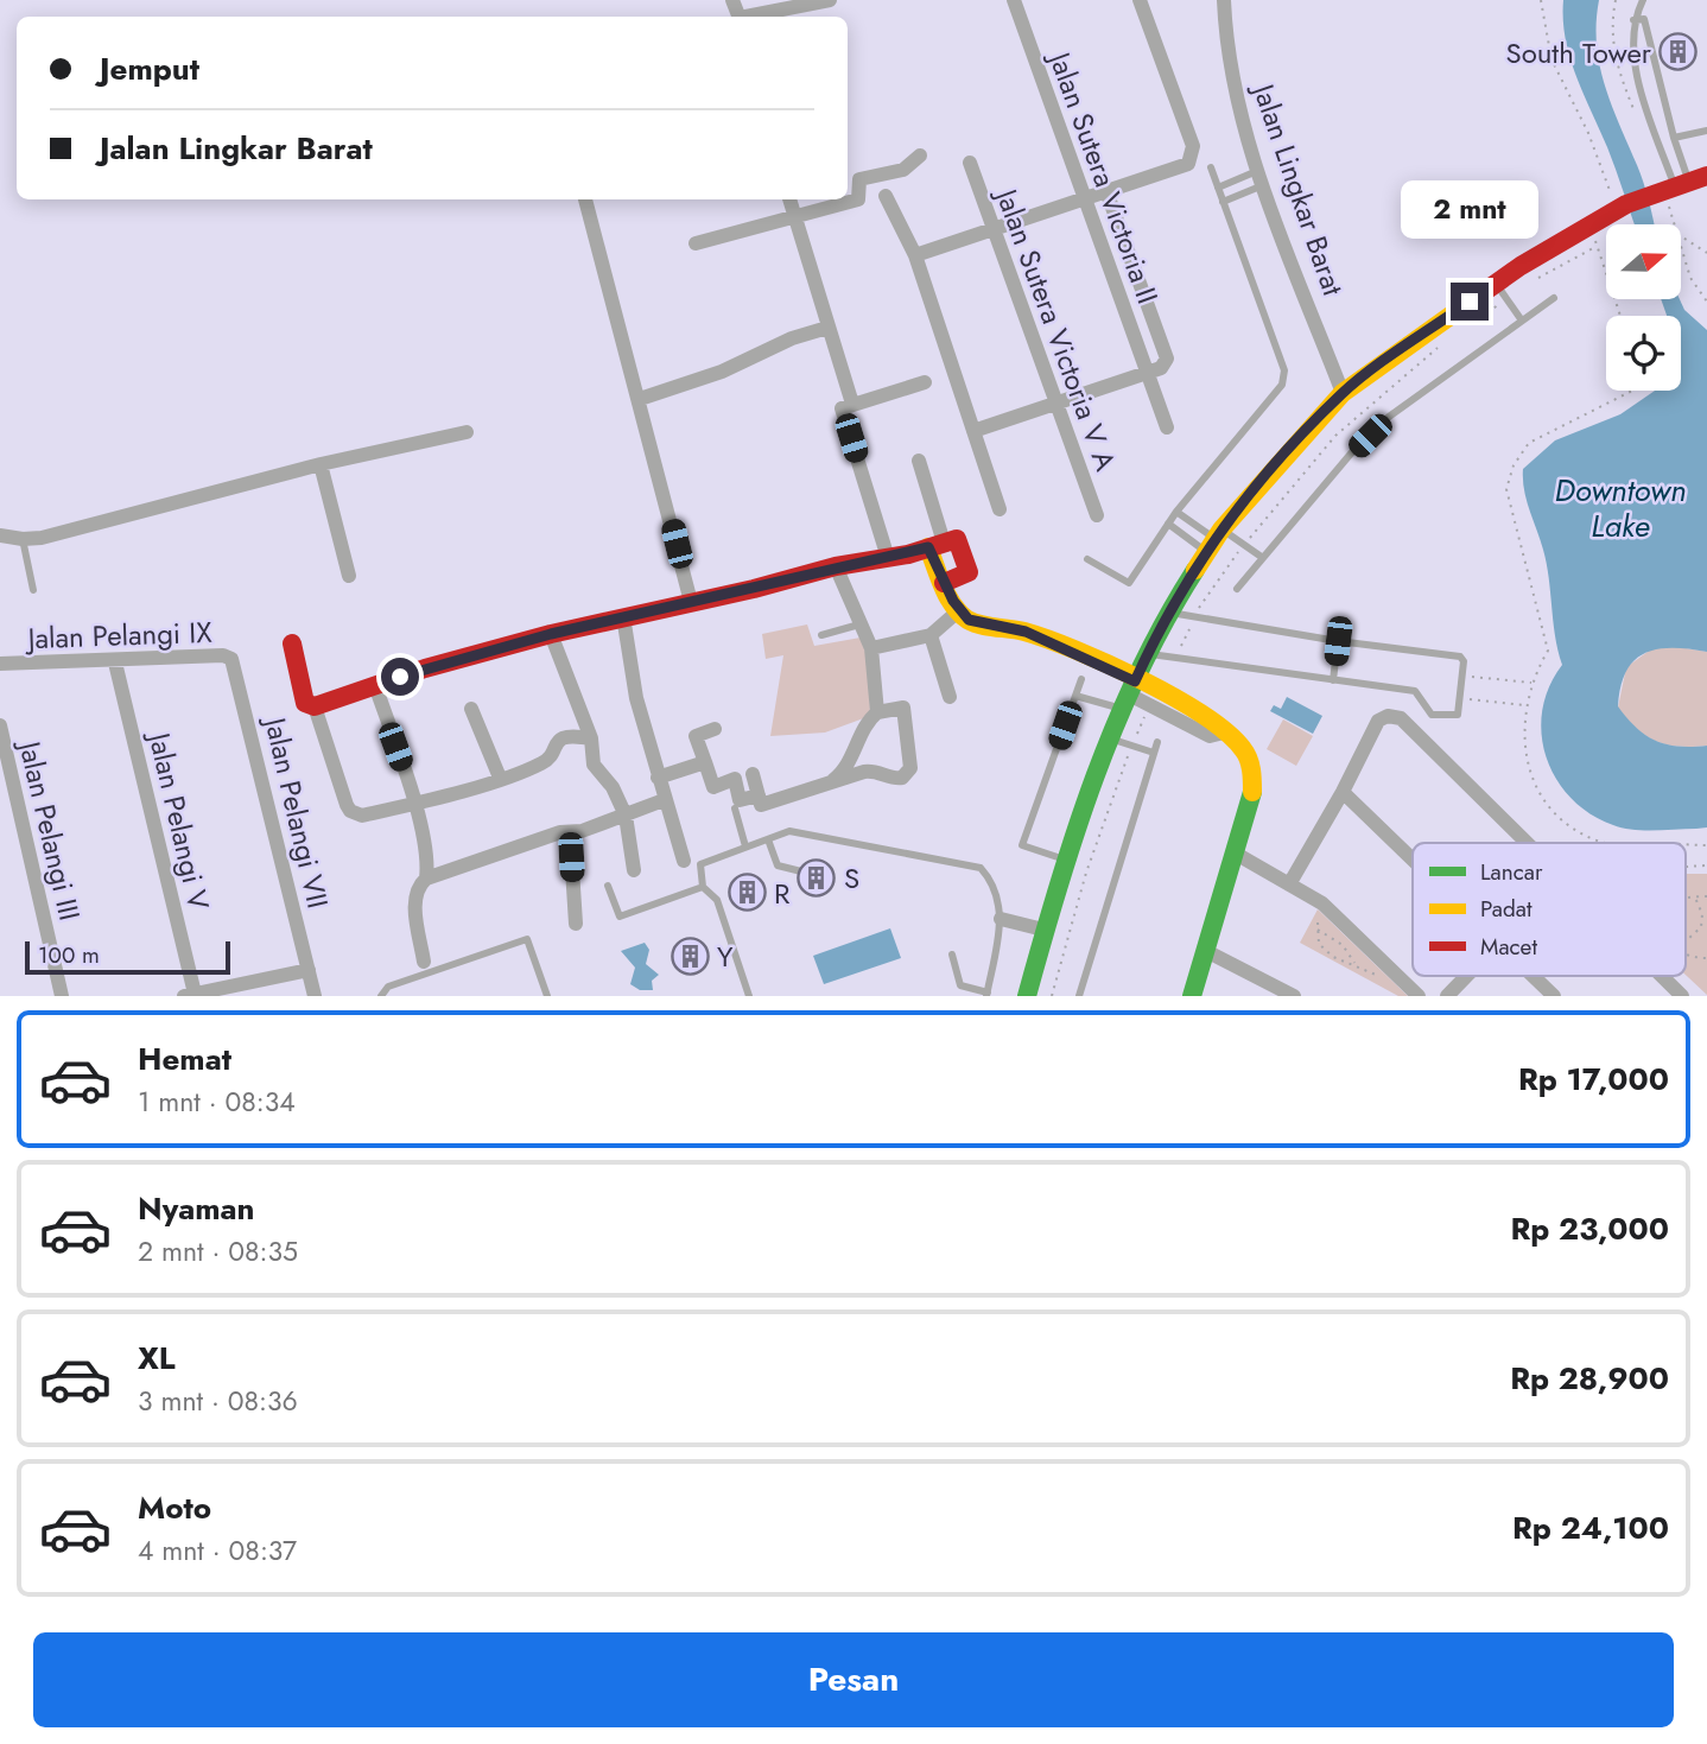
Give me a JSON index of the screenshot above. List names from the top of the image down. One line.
{"streets":{"street":["Jalan Sutera Victoria II","Jalan Lingkar Barat","Jalan Sutera Victoria V A","Jalan Pelangi IX","Jalan Pelangi VII","Jalan Pelangi V","Jalan Pelangi III"]},"crossings":[["Jalan Pelangi IX","Jalan Pelangi VII"],["Jalan Pelangi IX","Jalan Pelangi V"]],"water":["Downtown Lake"],"places":{"building":["South Tower","S","R","Y"]},"legend":["Lancar","Padat","Macet"],"scale_bar":"100 m","north":"right","page":{"banner":["Jemput","Jalan Lingkar Barat"],"bubble":"2 mnt","scale":"100 m","list":[{"name":"Hemat","note":"1 mnt · 08:34","value":"Rp 17,000"},{"name":"Nyaman","note":"2 mnt · 08:35","value":"Rp 23,000"},{"name":"XL","note":"3 mnt · 08:36","value":"Rp 28,900"},{"name":"Moto","note":"4 mnt · 08:37","value":"Rp 24,100"}],"buttons":"Pesan"}}
